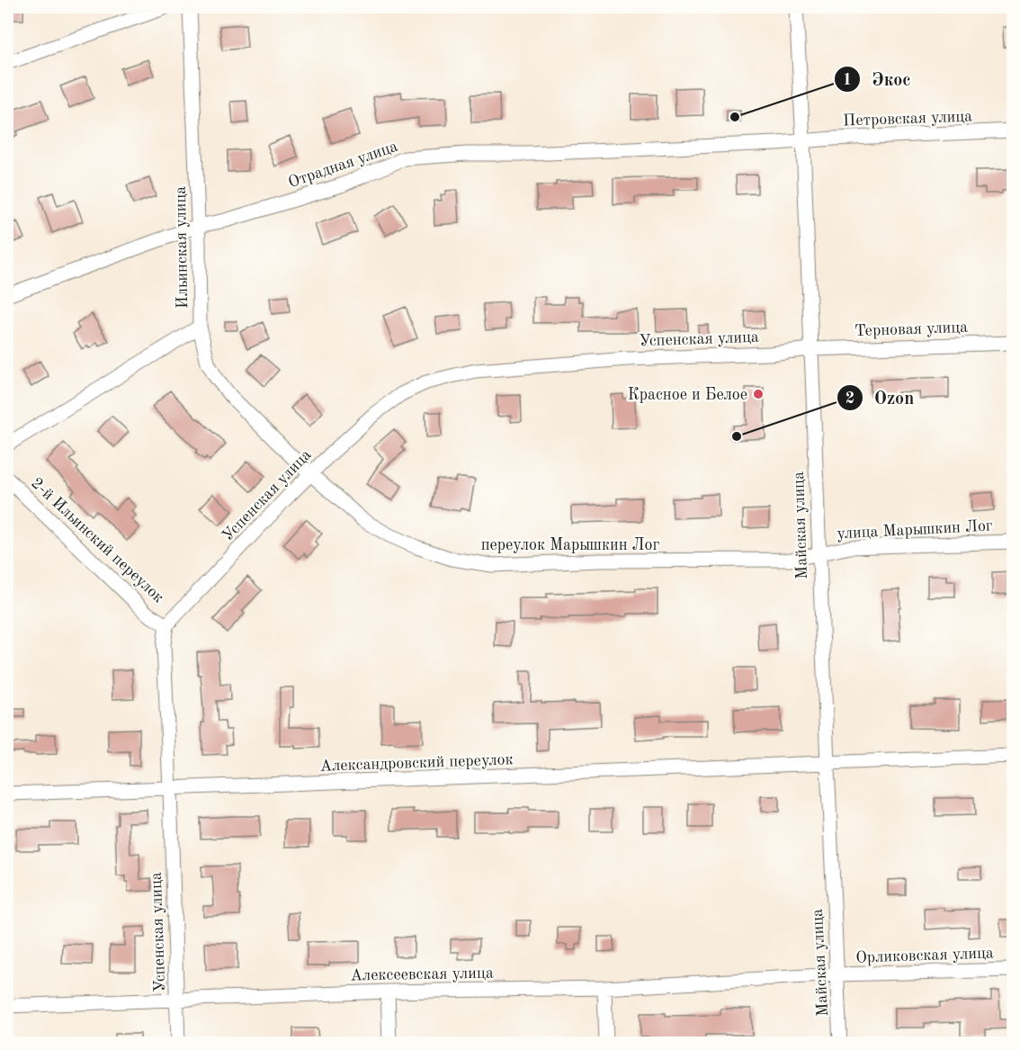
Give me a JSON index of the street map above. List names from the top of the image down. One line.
{"streets":{"street":["Петровская улица","Отрадная улица","Ильинская улица","Терновая улица","Успенская улица","Майская улица","улица Марышкин Лог","2-й Ильинский переулок","переулок Марышкин Лог","Александровский переулок","Орликовская улица","Алексеевская улица"]},"crossings":[["Петровская улица","Отрадная улица"],["Петровская улица","Майская улица"],["Отрадная улица","Ильинская улица"],["Отрадная улица","Майская улица"],["Ильинская улица","переулок Марышкин Лог"],["Терновая улица","Успенская улица"],["Терновая улица","Майская улица"],["Успенская улица","Майская улица"],["Успенская улица","2-й Ильинский переулок"],["Успенская улица","переулок Марышкин Лог"],["Успенская улица","Александровский переулок"],["Успенская улица","Алексеевская улица"],["Майская улица","улица Марышкин Лог"],["Майская улица","переулок Марышкин Лог"],["Майская улица","Александровский переулок"],["Майская улица","Орликовская улица"],["Майская улица","Алексеевская улица"],["улица Марышкин Лог","переулок Марышкин Лог"],["Орликовская улица","Алексеевская улица"]],"places":["Экос","Красное и Белое","Ozon"]}
